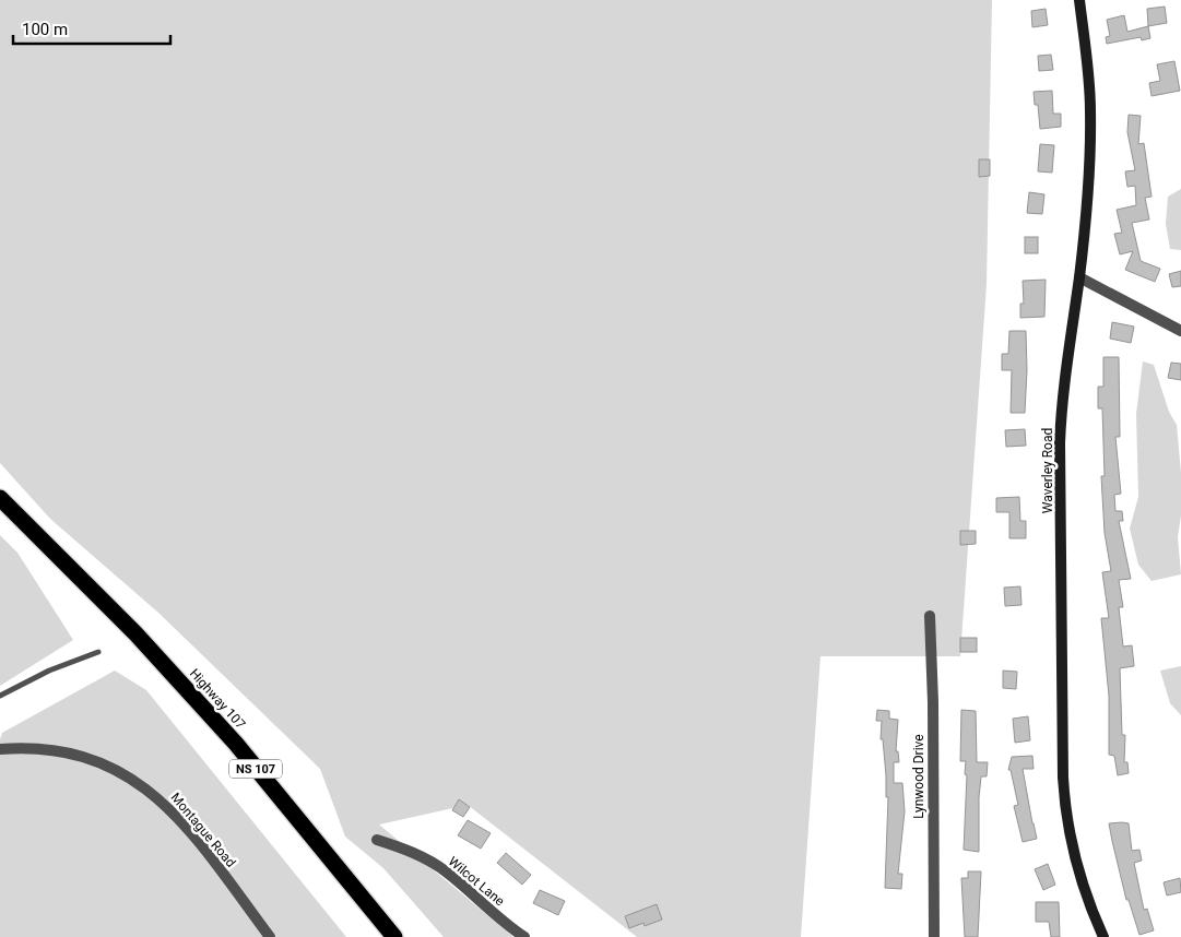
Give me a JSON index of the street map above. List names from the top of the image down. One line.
{"streets":{"highway":["Highway 107","NS 107"],"main road":["Waverley Road"],"street":["Lynwood Drive","Montague Road","Wilcot Lane"]},"scale_bar":"100 m"}
